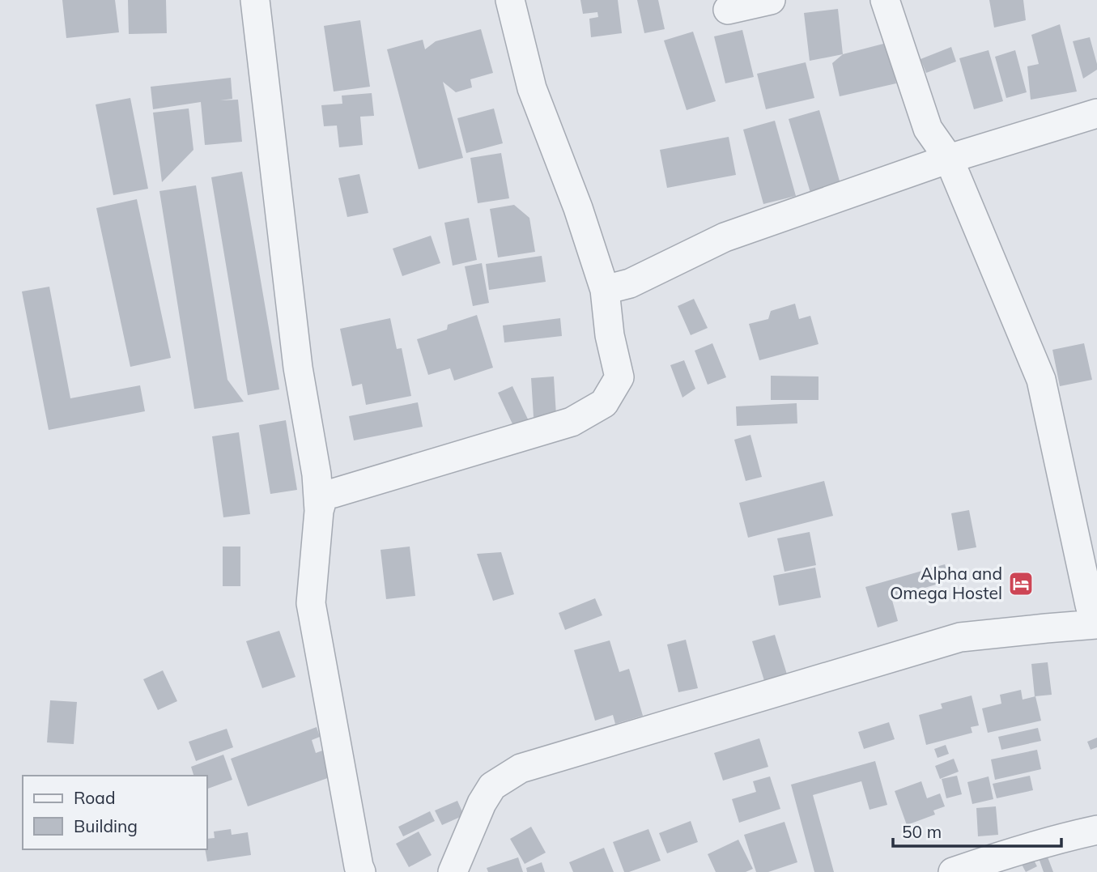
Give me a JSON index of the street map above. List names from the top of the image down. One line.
{"places":{"hotel":["Alpha and Omega Hostel"]},"legend":["Road","Building"],"scale_bar":"50 m"}
